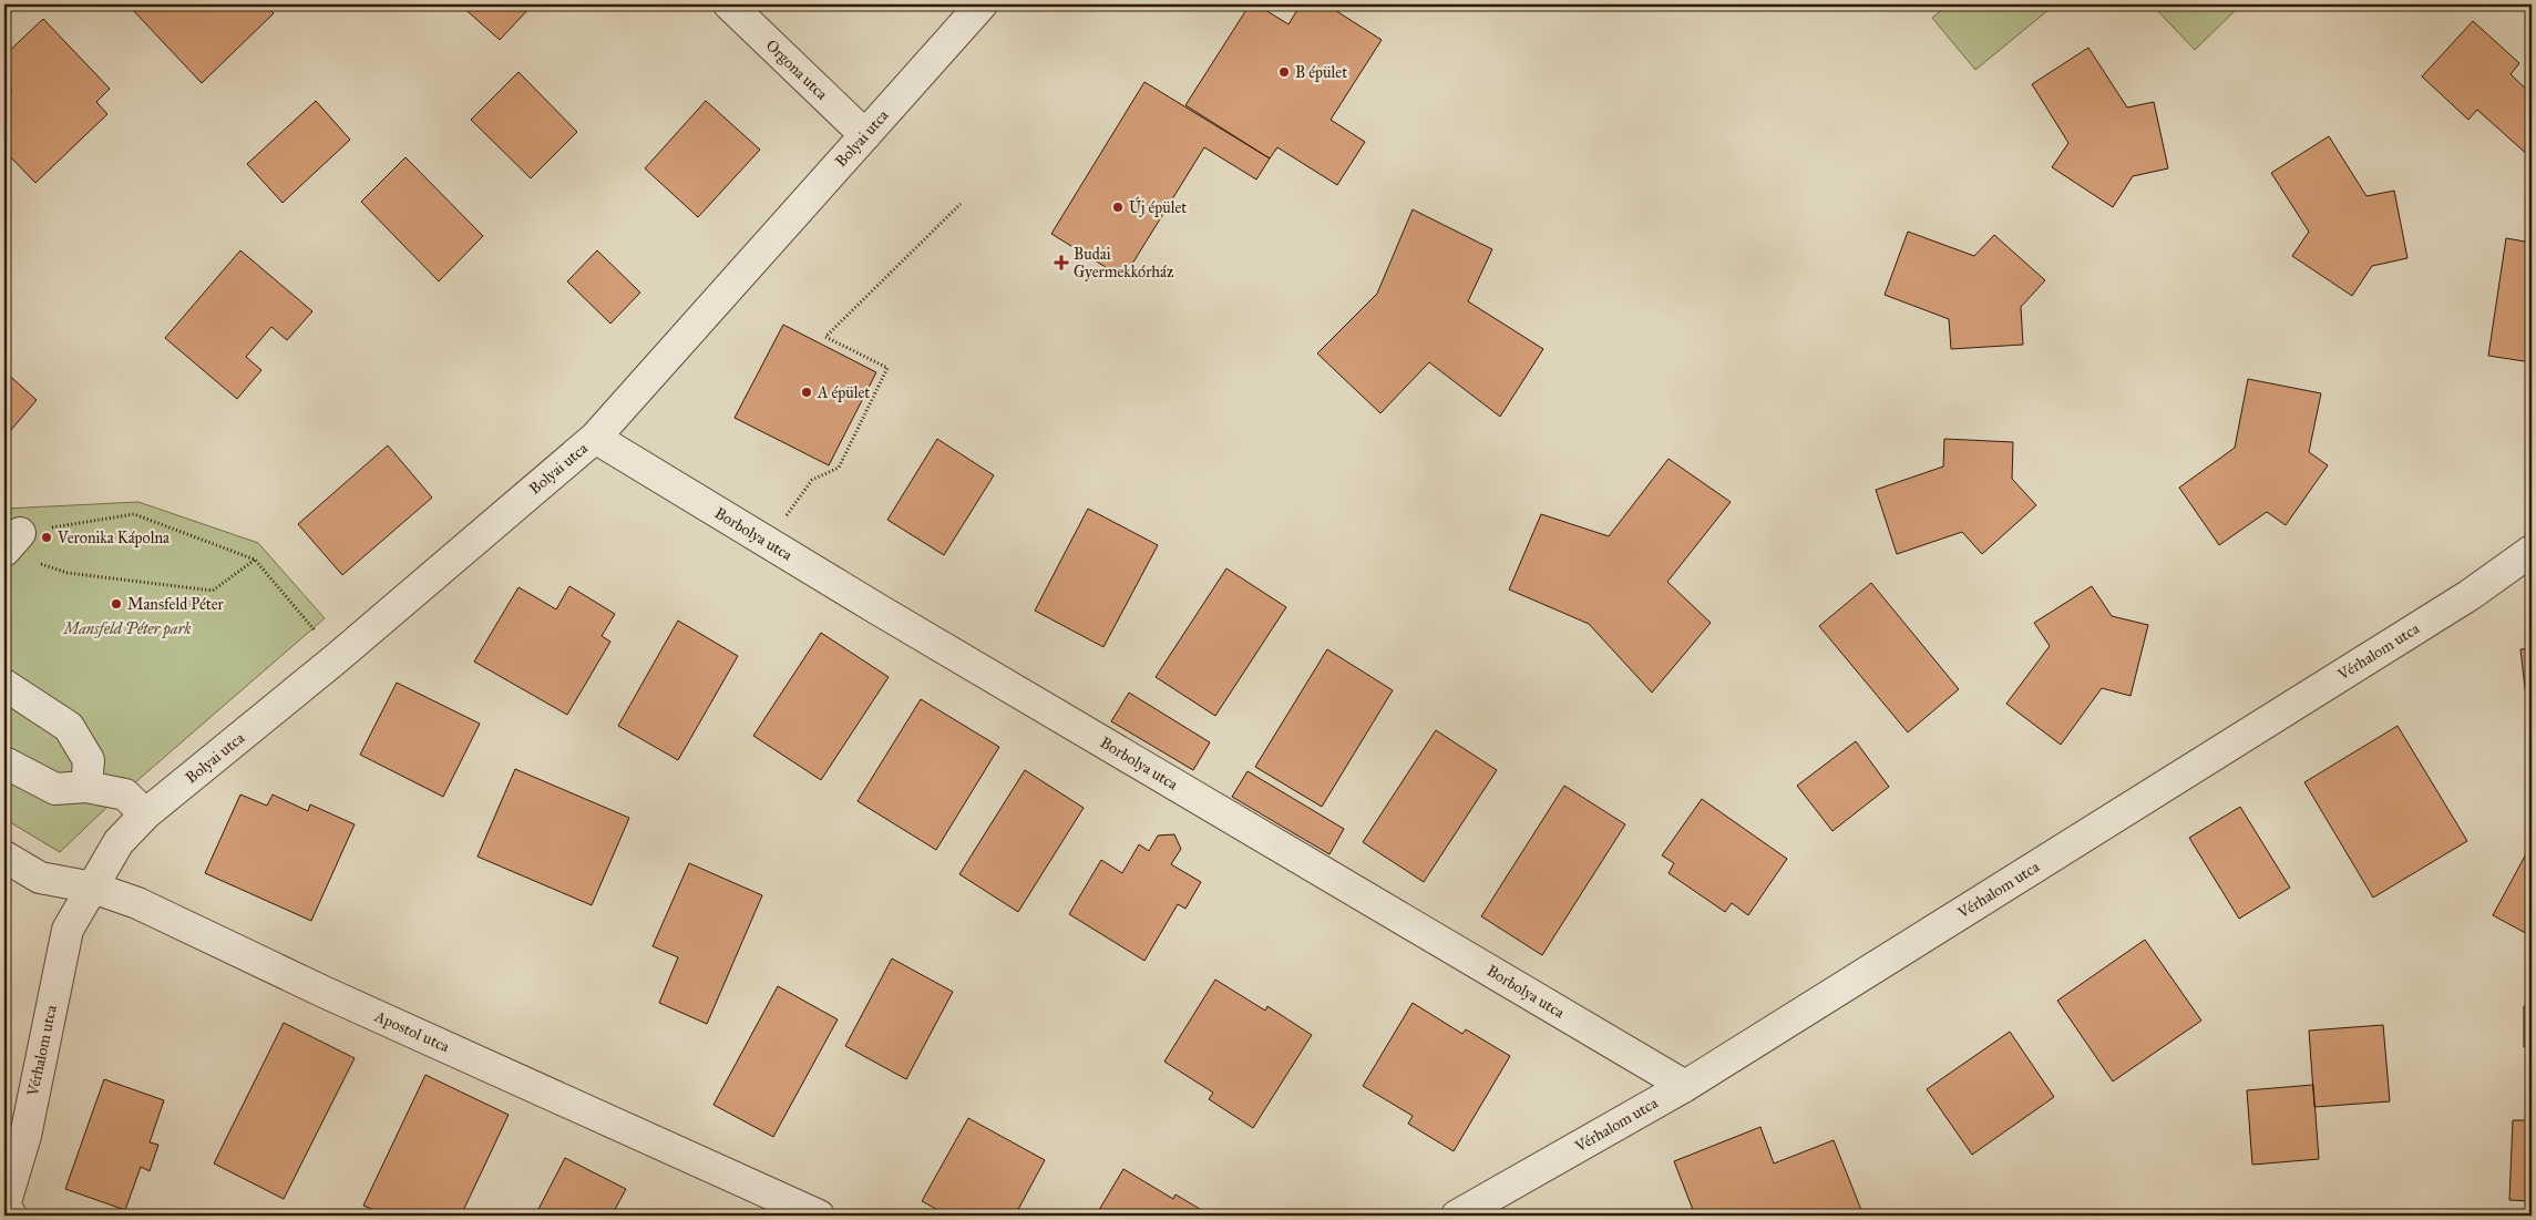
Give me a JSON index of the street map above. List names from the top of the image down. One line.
{"streets":{"street":["Orgona utca","Bolyai utca","Borbolya utca","Vérhalom utca","Apostol utca"]},"crossings":[["Orgona utca","Bolyai utca"],["Bolyai utca","Borbolya utca"],["Bolyai utca","Vérhalom utca"],["Bolyai utca","Apostol utca"],["Borbolya utca","Vérhalom utca"],["Vérhalom utca","Apostol utca"]],"parks":["Mansfeld Péter park"],"places":{"other":["B épület","Új épület","A épület","Veronika Kápolna","Mansfeld Péter"],"health":["Budai Gyermekkórház"]}}
